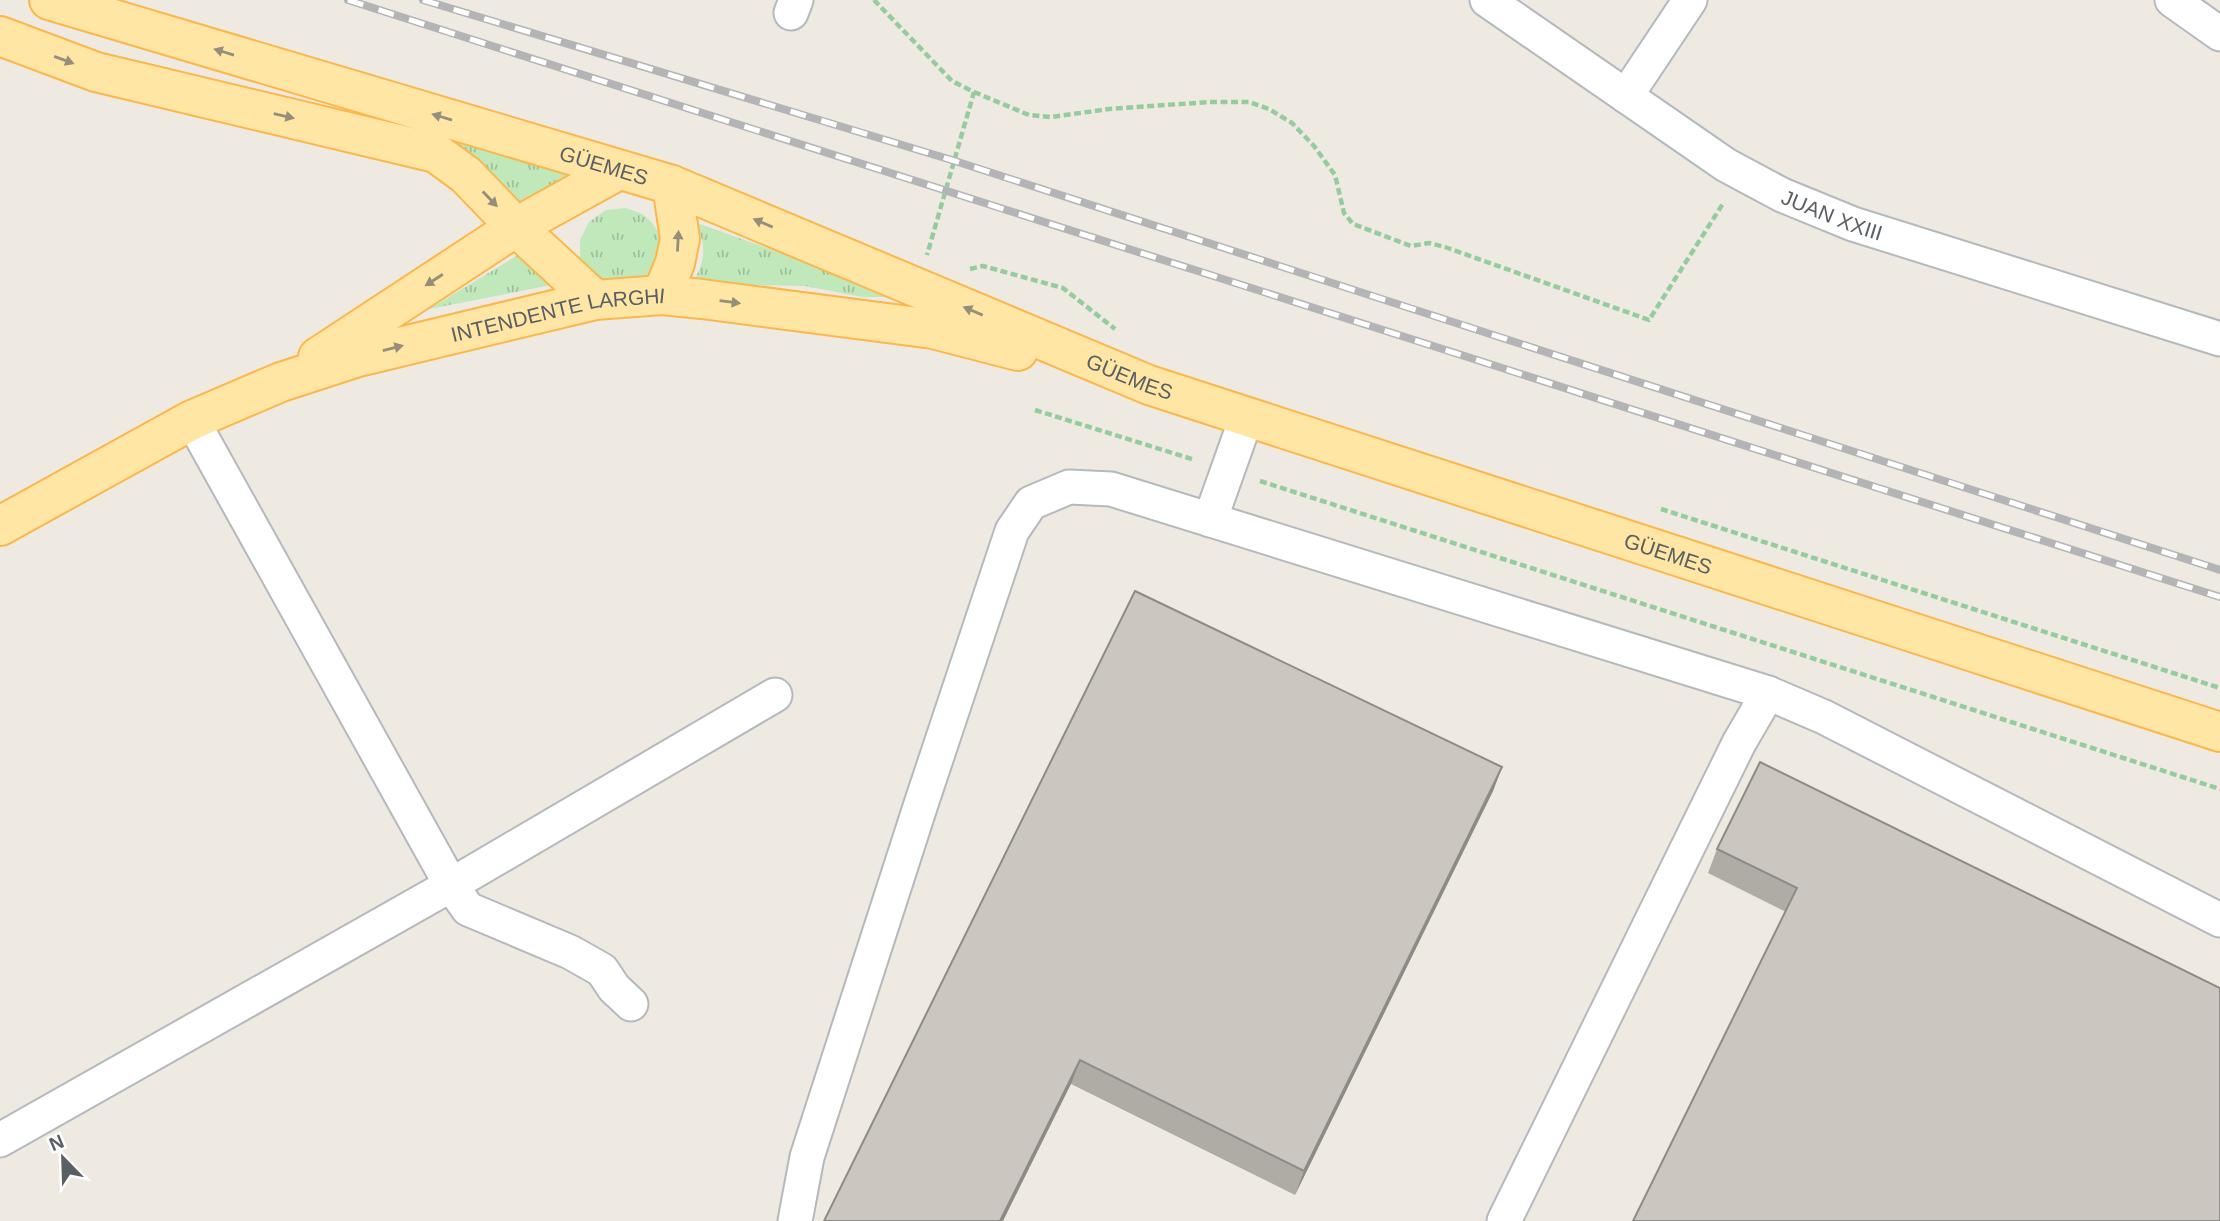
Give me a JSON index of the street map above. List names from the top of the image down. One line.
{"streets":{"main road":["GÜEMES","INTENDENTE LARGHI"],"street":["JUAN XXIII"]},"crossings":[["GÜEMES","INTENDENTE LARGHI"]],"north":"top left"}
